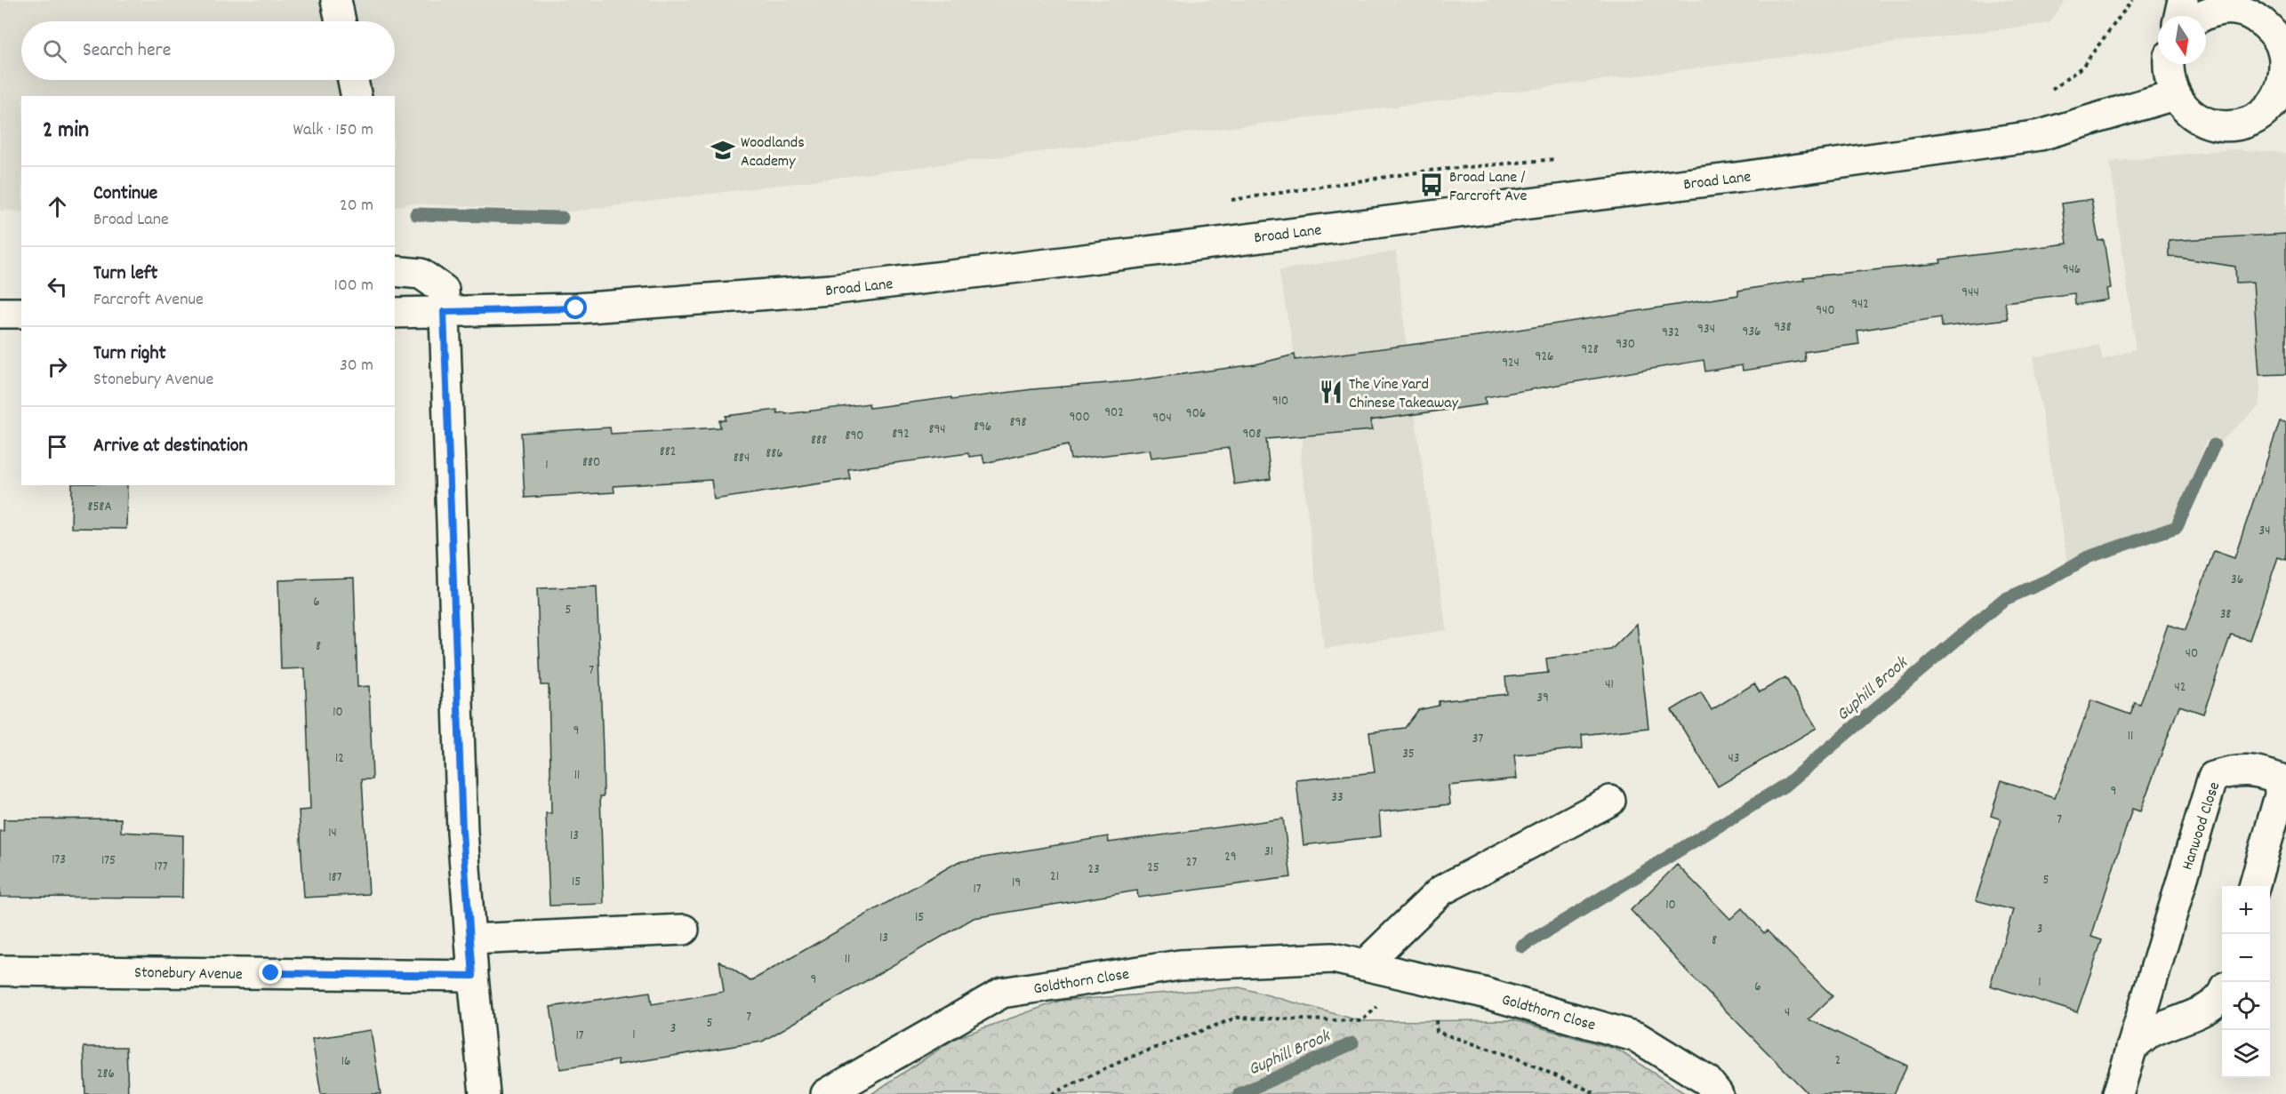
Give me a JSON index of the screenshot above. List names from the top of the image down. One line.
{"streets":{"street":["Broad Lane","Hanwood Close","Stonebury Avenue","Goldthorn Close"]},"water":["Guphill Brook"],"places":{"school or university":["Woodlands Academy"],"bus stop":["Broad Lane / Farcroft Ave"],"restaurant":["The Vine Yard Chinese Takeaway"]},"house_numbers":["946","944","942","940","938","934","936","932","930","928","926","924","910","902","906","900","904","898","896","894","892","908","890","888","882","886","884","880","1","858A","34","36","6","5","38","8","40","7","41","42","39","10","9","11","37","35","12","43","11","9","33","7","14","13","31","29","173","175","27","177","25","23","21","187","5","15","19","17","10","15","3","13","8","11","9","1","6","4","7","5","3","1","17","2","16","286"],"north":"bottom","page":{"search":"Search here","heading":["2 min","Walk · 150 m"],"list":[["Continue","Broad Lane","20 m"],["Turn left","Farcroft Avenue","100 m"],["Turn right","Stonebury Avenue","30 m"],"Arrive at destination"],"map_buttons":["+","−"]}}
